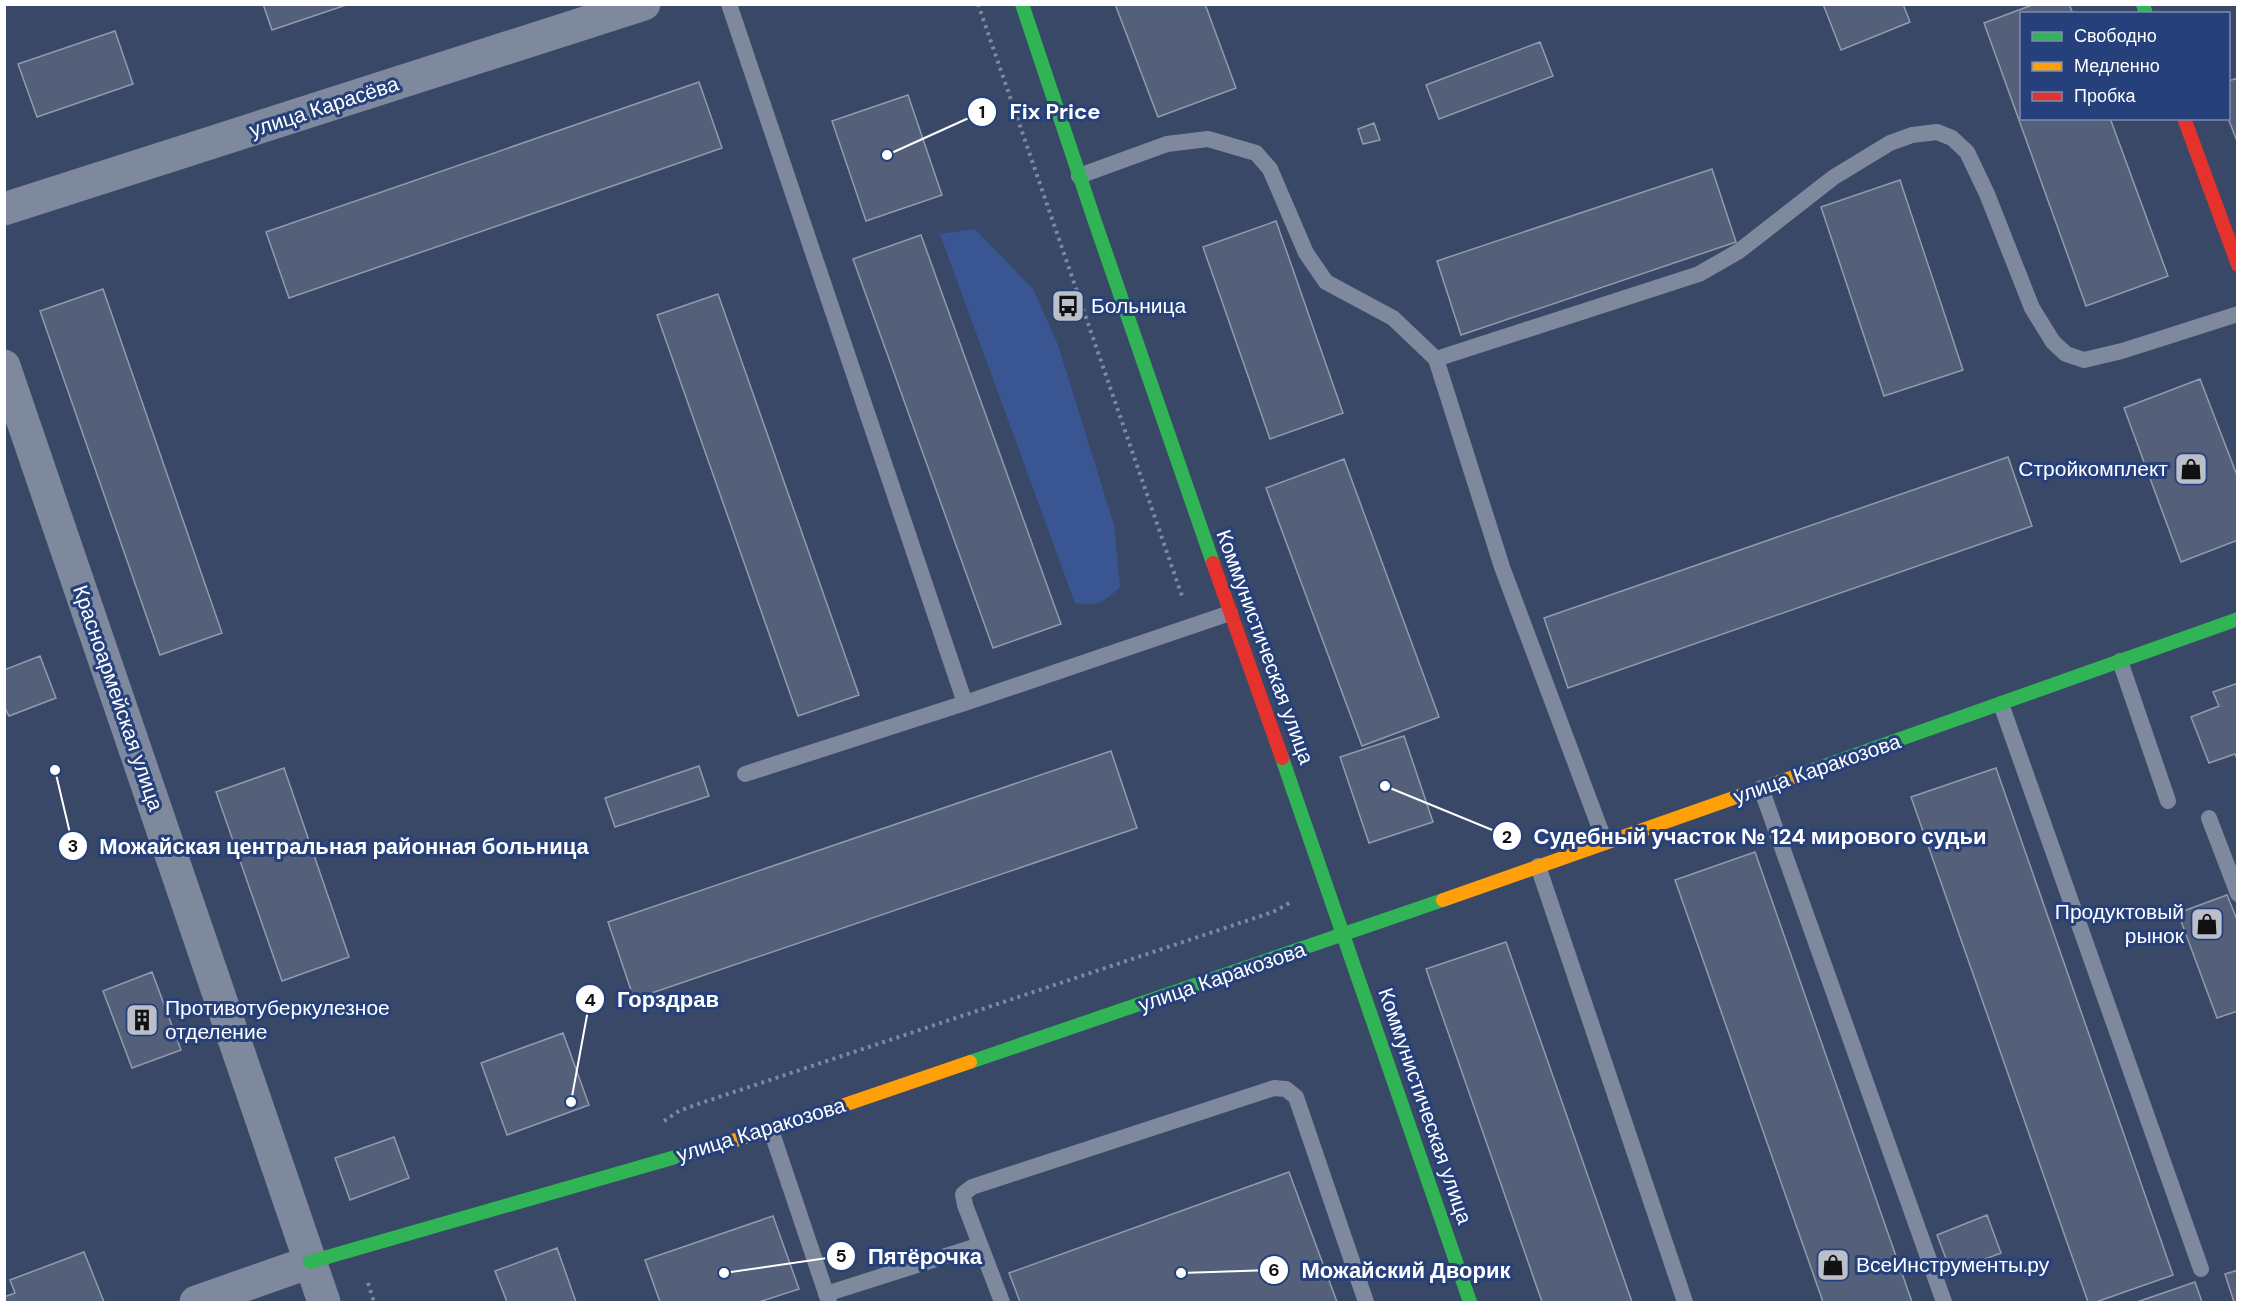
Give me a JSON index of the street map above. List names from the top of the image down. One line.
{"streets":{"street":["улица Карасёва","Коммунистическая улица","Красноармейская улица","улица Каракозова"]},"crossings":[["Коммунистическая улица","улица Каракозова"],["Красноармейская улица","улица Каракозова"]],"places":{"other":["Fix Price","Можайская центральная районная больница","Судебный участок № 124 мирового судьи","Горздрав","Пятёрочка","Можайский Дворик"],"bus stop":["Больница"],"shop":["Стройкомплект","Продуктовый рынок","ВсеИнструменты.ру"],"building":["Противотуберкулезное отделение"]},"legend":["Свободно","Медленно","Пробка"]}
